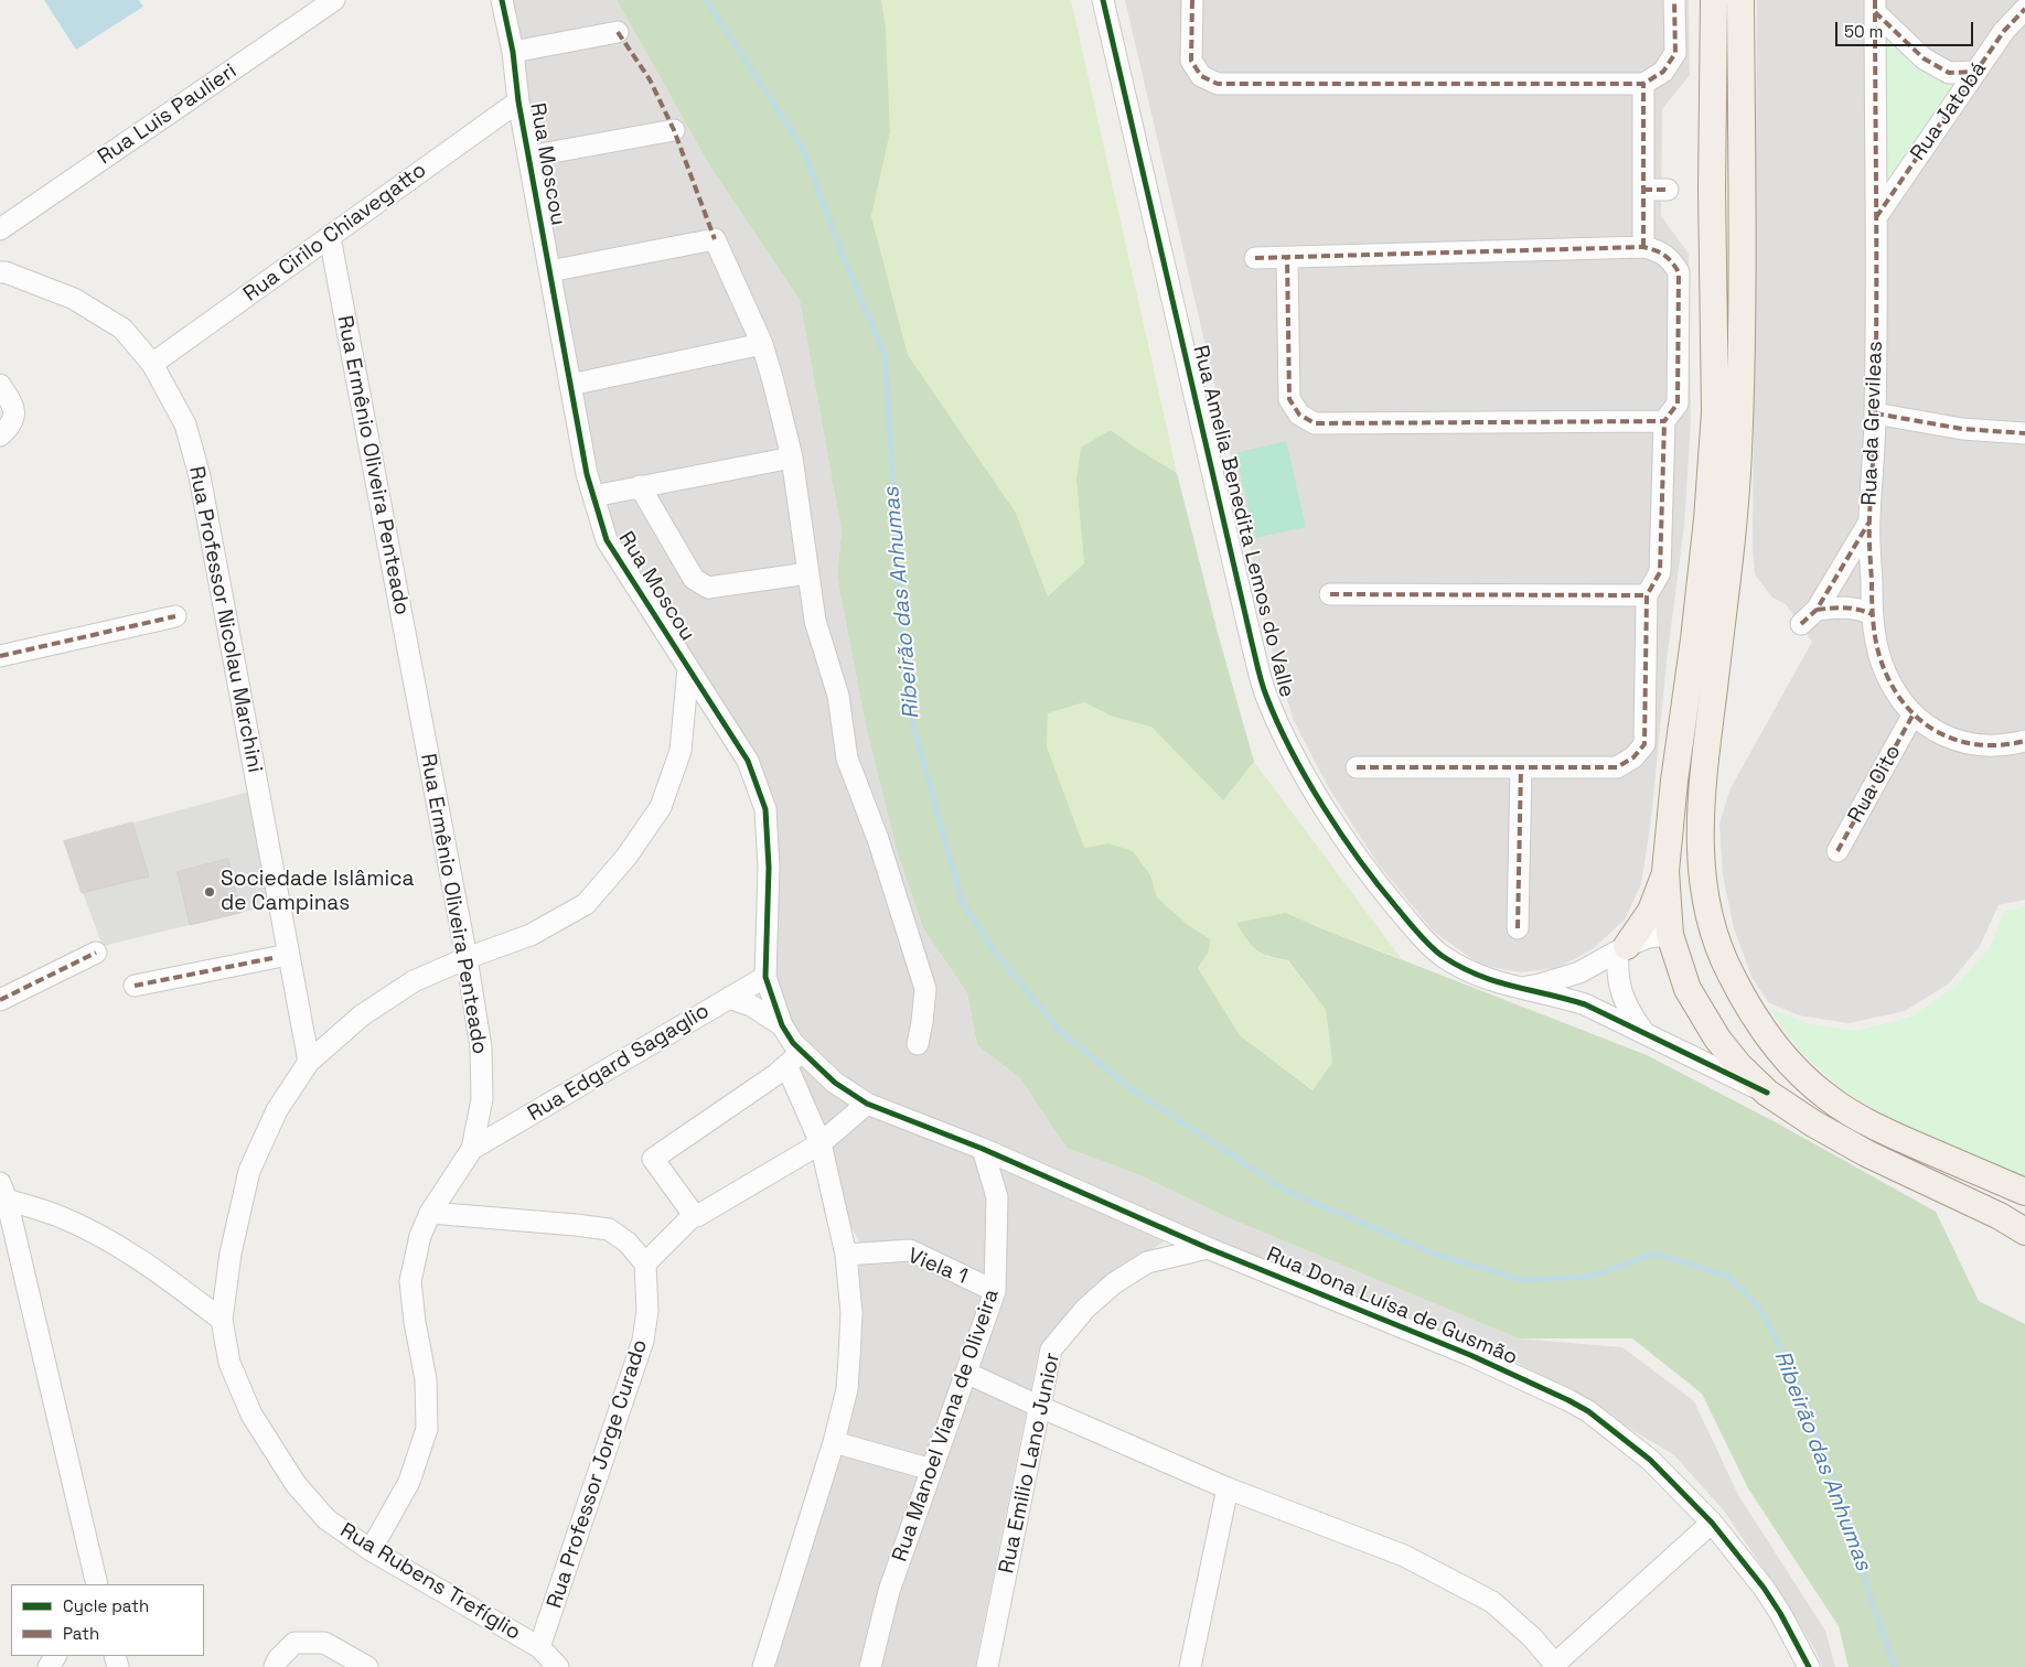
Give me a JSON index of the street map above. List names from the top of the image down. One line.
{"streets":{"street":["Rua Jatobá","Rua Luis Paulieri","Rua Moscou","Rua Cirilo Chiavegatto","Rua da Grevileas","Rua Ermênio Oliveira Penteado","Rua Amelia Benedita Lemos do Valle","Rua Professor Nicolau Marchini","Rua Oito","Rua Edgard Sagaglio","Viela 1","Rua Dona Luísa de Gusmão","Rua Manoel Viana de Oliveira","Rua Emilio Lano Junior","Rua Professor Jorge Curado","Rua Rubens Trefíglio"]},"crossings":[["Rua Jatobá","Rua da Grevileas"],["Rua Moscou","Rua Cirilo Chiavegatto"],["Rua Moscou","Rua Edgard Sagaglio"],["Rua Moscou","Rua Dona Luísa de Gusmão"],["Rua Moscou","Rua Rubens Trefíglio"],["Rua Cirilo Chiavegatto","Rua Ermênio Oliveira Penteado"],["Rua Cirilo Chiavegatto","Rua Professor Nicolau Marchini"],["Rua da Grevileas","Rua Oito"],["Rua Ermênio Oliveira Penteado","Rua Edgard Sagaglio"],["Rua Ermênio Oliveira Penteado","Rua Rubens Trefíglio"],["Rua Professor Nicolau Marchini","Rua Rubens Trefíglio"],["Viela 1","Rua Manoel Viana de Oliveira"],["Rua Dona Luísa de Gusmão","Rua Manoel Viana de Oliveira"],["Rua Dona Luísa de Gusmão","Rua Emilio Lano Junior"],["Rua Professor Jorge Curado","Rua Rubens Trefíglio"]],"water":["Ribeirão das Anhumas"],"places":["Sociedade Islâmica de Campinas"],"legend":["Cycle path","Path"],"scale_bar":"50 m"}
